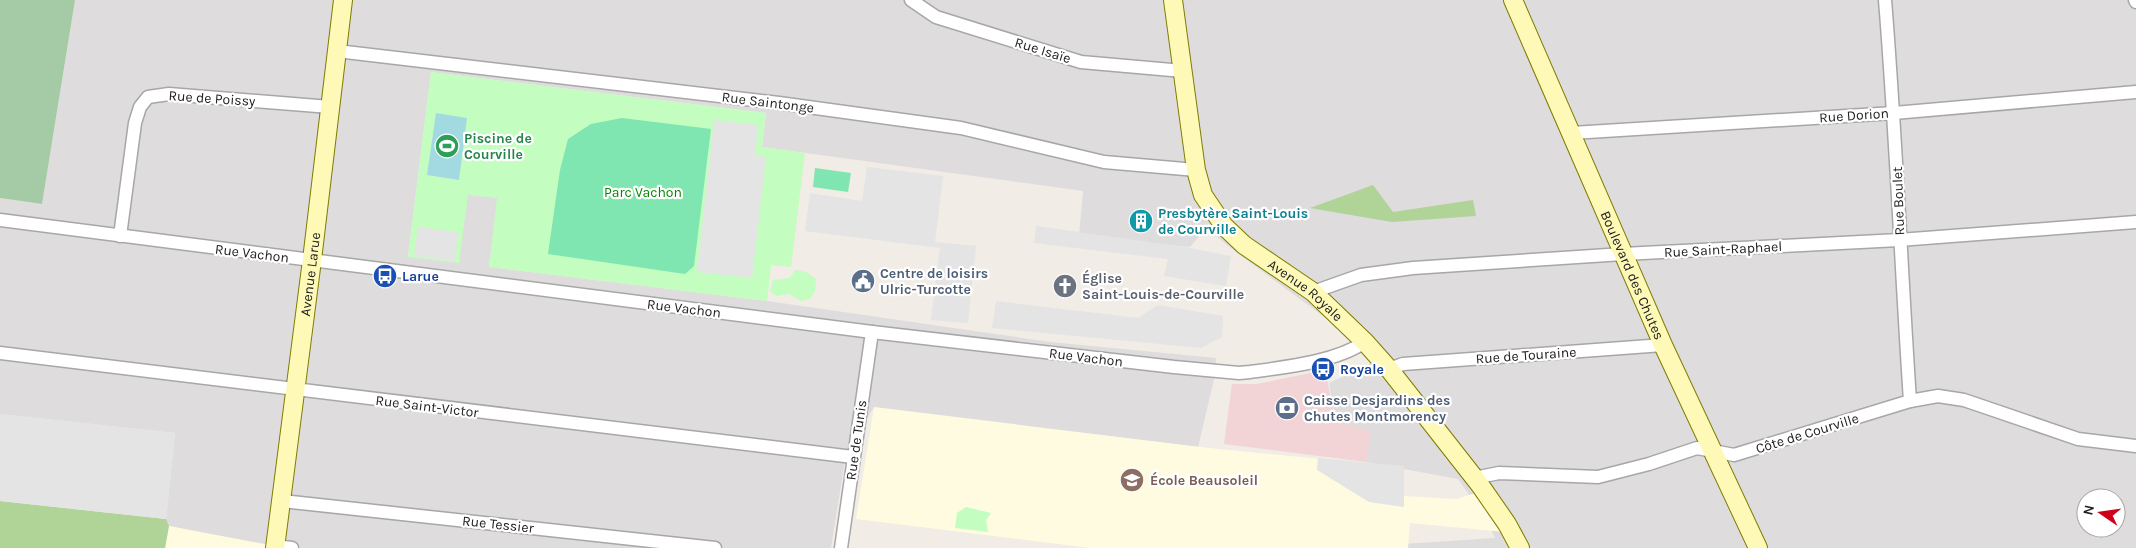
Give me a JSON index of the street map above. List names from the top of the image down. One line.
{"streets":{"street":["Rue Isaïe","Rue de Poissy","Rue Saintonge","Rue Dorion","Rue Boulet","Rue Saint-Raphael","Rue Vachon","Avenue Larue","Boulevard des Chutes","Avenue Royale","Rue de Touraine","Rue Saint-Victor","Côte de Courville","Rue de Tunis","Rue Tessier"]},"crossings":[["Rue Isaïe","Avenue Royale"],["Rue de Poissy","Rue Vachon"],["Rue de Poissy","Avenue Larue"],["Rue Saintonge","Avenue Larue"],["Rue Saintonge","Avenue Royale"],["Rue Dorion","Rue Boulet"],["Rue Dorion","Boulevard des Chutes"],["Rue Boulet","Rue Saint-Raphael"],["Rue Boulet","Côte de Courville"],["Rue Saint-Raphael","Boulevard des Chutes"],["Rue Saint-Raphael","Avenue Royale"],["Rue Vachon","Avenue Larue"],["Rue Vachon","Avenue Royale"],["Rue Vachon","Rue de Tunis"],["Avenue Larue","Rue Saint-Victor"],["Avenue Larue","Rue Tessier"],["Boulevard des Chutes","Rue de Touraine"],["Boulevard des Chutes","Côte de Courville"],["Avenue Royale","Rue de Touraine"],["Avenue Royale","Côte de Courville"],["Rue Saint-Victor","Rue de Tunis"]],"parks":["Parc Vachon"],"places":{"sports":["Piscine de Courville"],"building":["Presbytère Saint-Louis de Courville"],"bus stop":["Larue","Royale"],"public building":["Centre de loisirs Ulric-Turcotte"],"church":["Église Saint-Louis-de-Courville"],"bank":["Caisse Desjardins des Chutes Montmorency"],"school or university":["École Beausoleil"]},"north":"left"}
